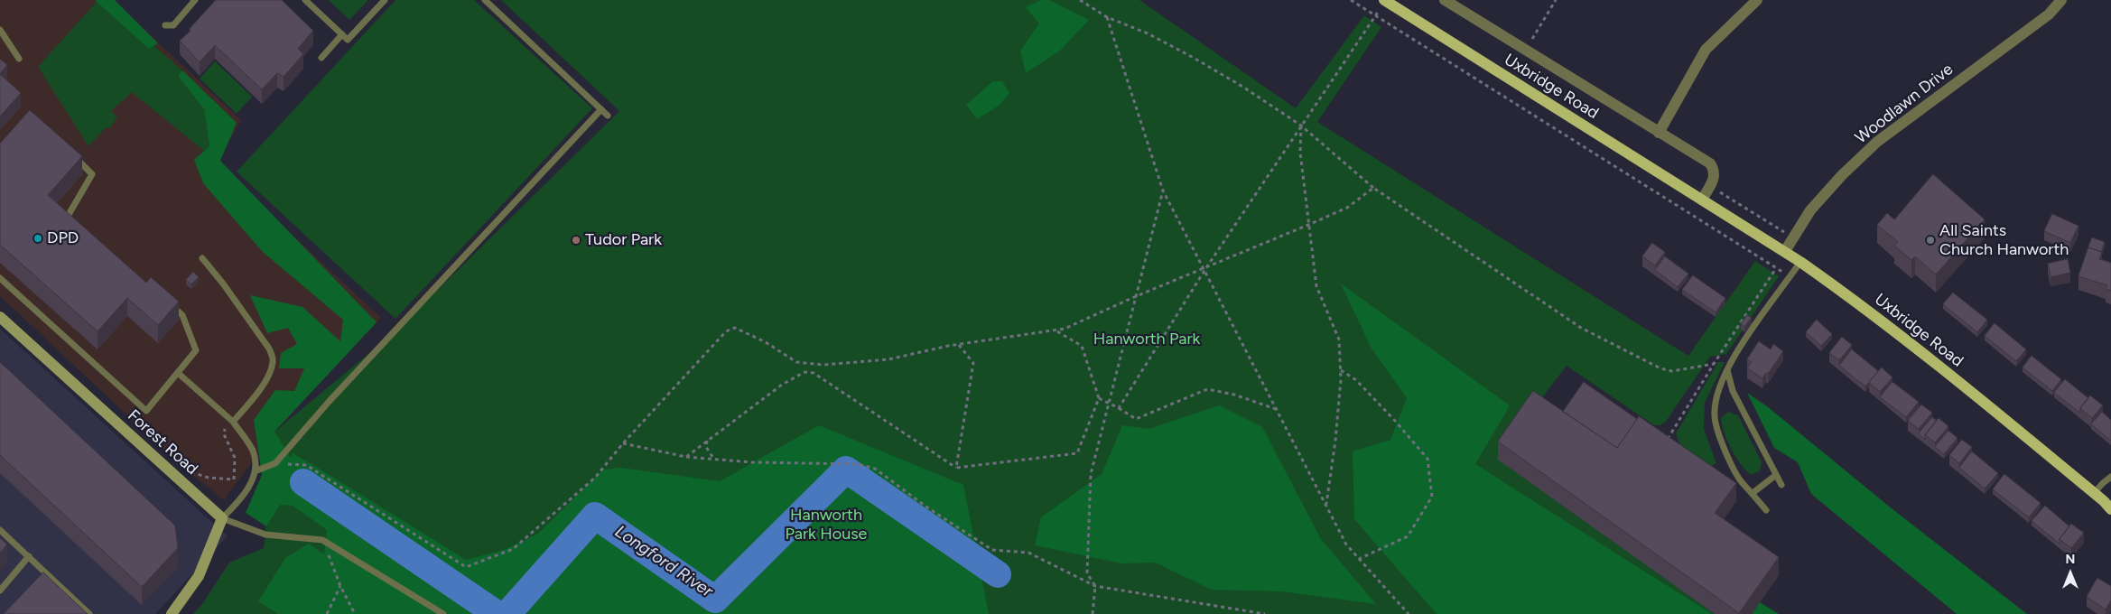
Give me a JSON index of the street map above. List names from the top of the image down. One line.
{"streets":{"main road":["Uxbridge Road"],"street":["Woodlawn Drive","Forest Road"]},"crossings":[["Uxbridge Road","Woodlawn Drive"]],"water":["Longford River"],"parks":["Hanworth Park","Hanworth Park House"],"places":["DPD","Tudor Park","All Saints Church Hanworth"],"north":"top"}
